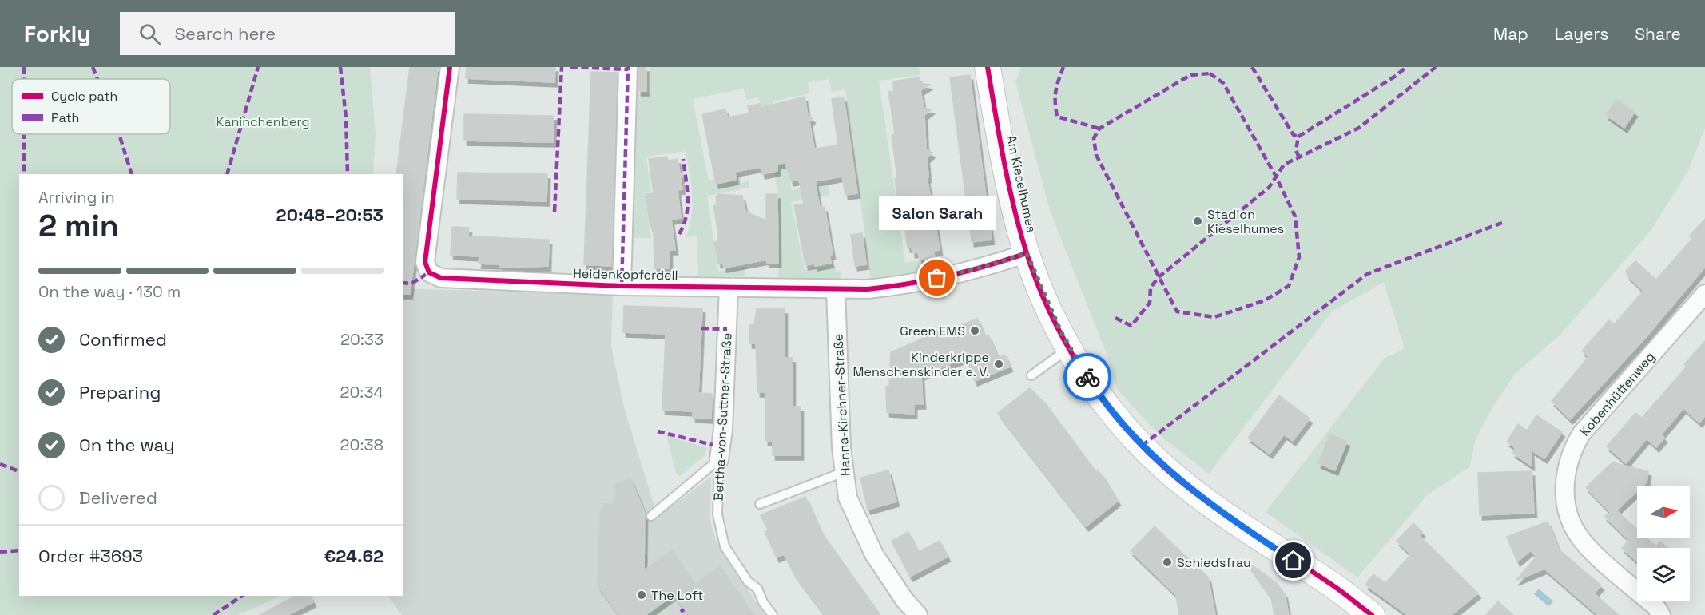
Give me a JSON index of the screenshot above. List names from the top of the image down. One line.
{"streets":{"street":["Am Kieselhumes","Heidenkopferdell","Kobenhüttenweg","Hanna-Kirchner-Straße","Bertha-von-Suttner-Straße"]},"crossings":[["Am Kieselhumes","Heidenkopferdell"],["Heidenkopferdell","Hanna-Kirchner-Straße"],["Heidenkopferdell","Bertha-von-Suttner-Straße"]],"parks":["Kaninchenberg"],"places":["Stadion Kieselhumes","Salon Sarah","Green EMS","Kinderkrippe Menschenskinder e. V.","Schiedsfrau","The Loft"],"legend":["Cycle path","Path"],"north":"right","page":{"header":"Forkly","search":"Search here","nav":["Map","Layers","Share"],"heading":["2 min","Arriving in","20:48–20:53"],"panel":["Order #3693","€24.62"],"bubble":"Salon Sarah","bar":"On the way · 130 m","list":[["Confirmed","20:33"],["Preparing","20:34"],["On the way","20:38"],"Delivered"]}}
